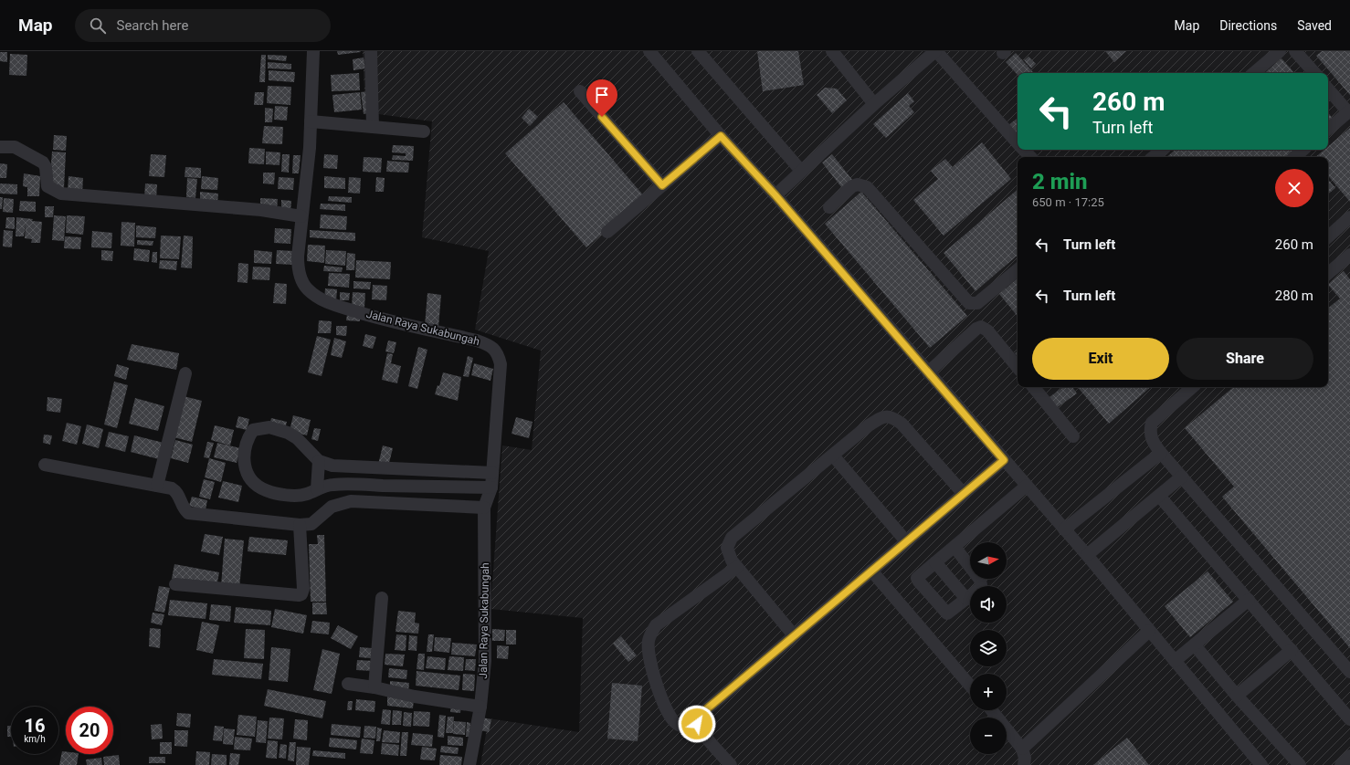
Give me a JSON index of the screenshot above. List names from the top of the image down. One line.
{"streets":{"street":["Jalan Raya Sukabungah"]},"north":"right","page":{"header":"Map","search":"Search here","nav":["Map","Directions","Saved"],"turn":["260 m","Turn left"],"heading":["2 min","650 m · 17:25"],"list":[{"name":"Turn left","value":"260 m"},{"name":"Turn left","value":"280 m"}],"buttons":["Exit","Share"],"map_buttons":["+","−"],"speed":"16 km/h","limit":"20"}}
